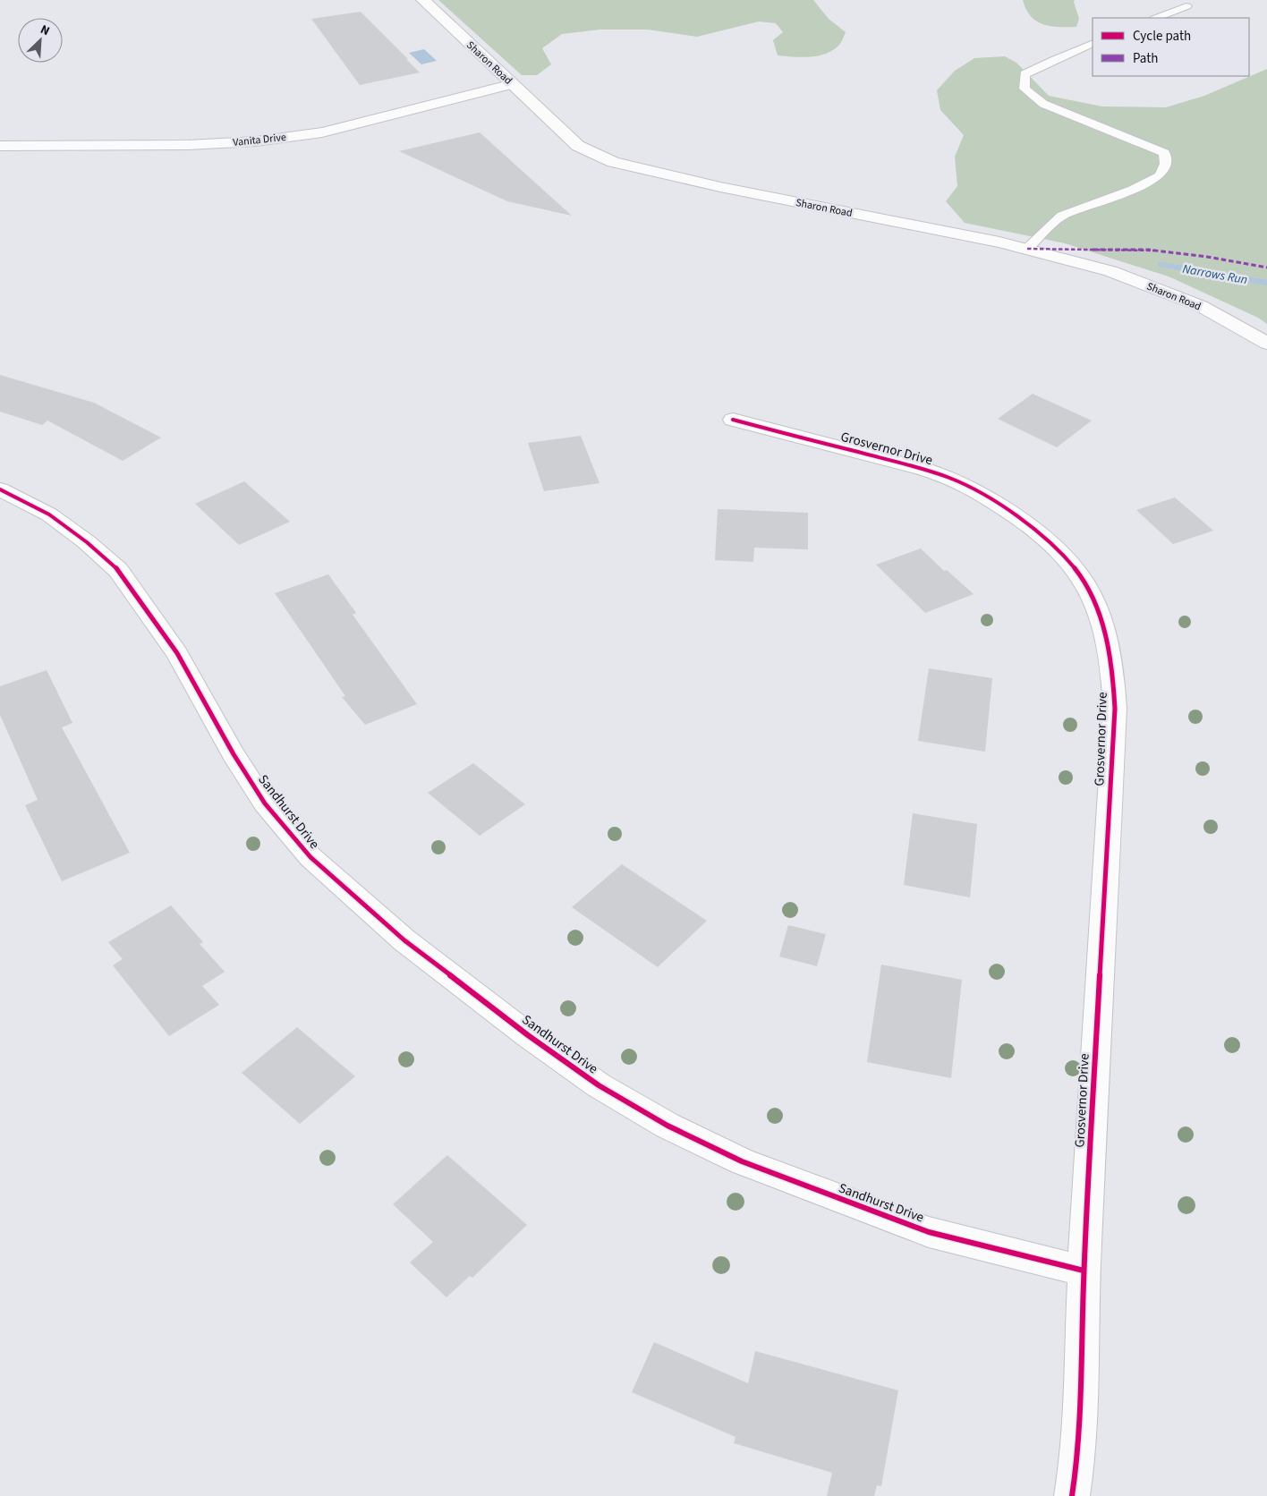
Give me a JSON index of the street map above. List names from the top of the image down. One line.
{"streets":{"street":["Sharon Road","Vanita Drive","Grosvernor Drive","Sandhurst Drive"]},"crossings":[["Sharon Road","Vanita Drive"],["Grosvernor Drive","Sandhurst Drive"]],"water":["Narrows Run"],"legend":["Cycle path","Path"],"north":"top right"}
